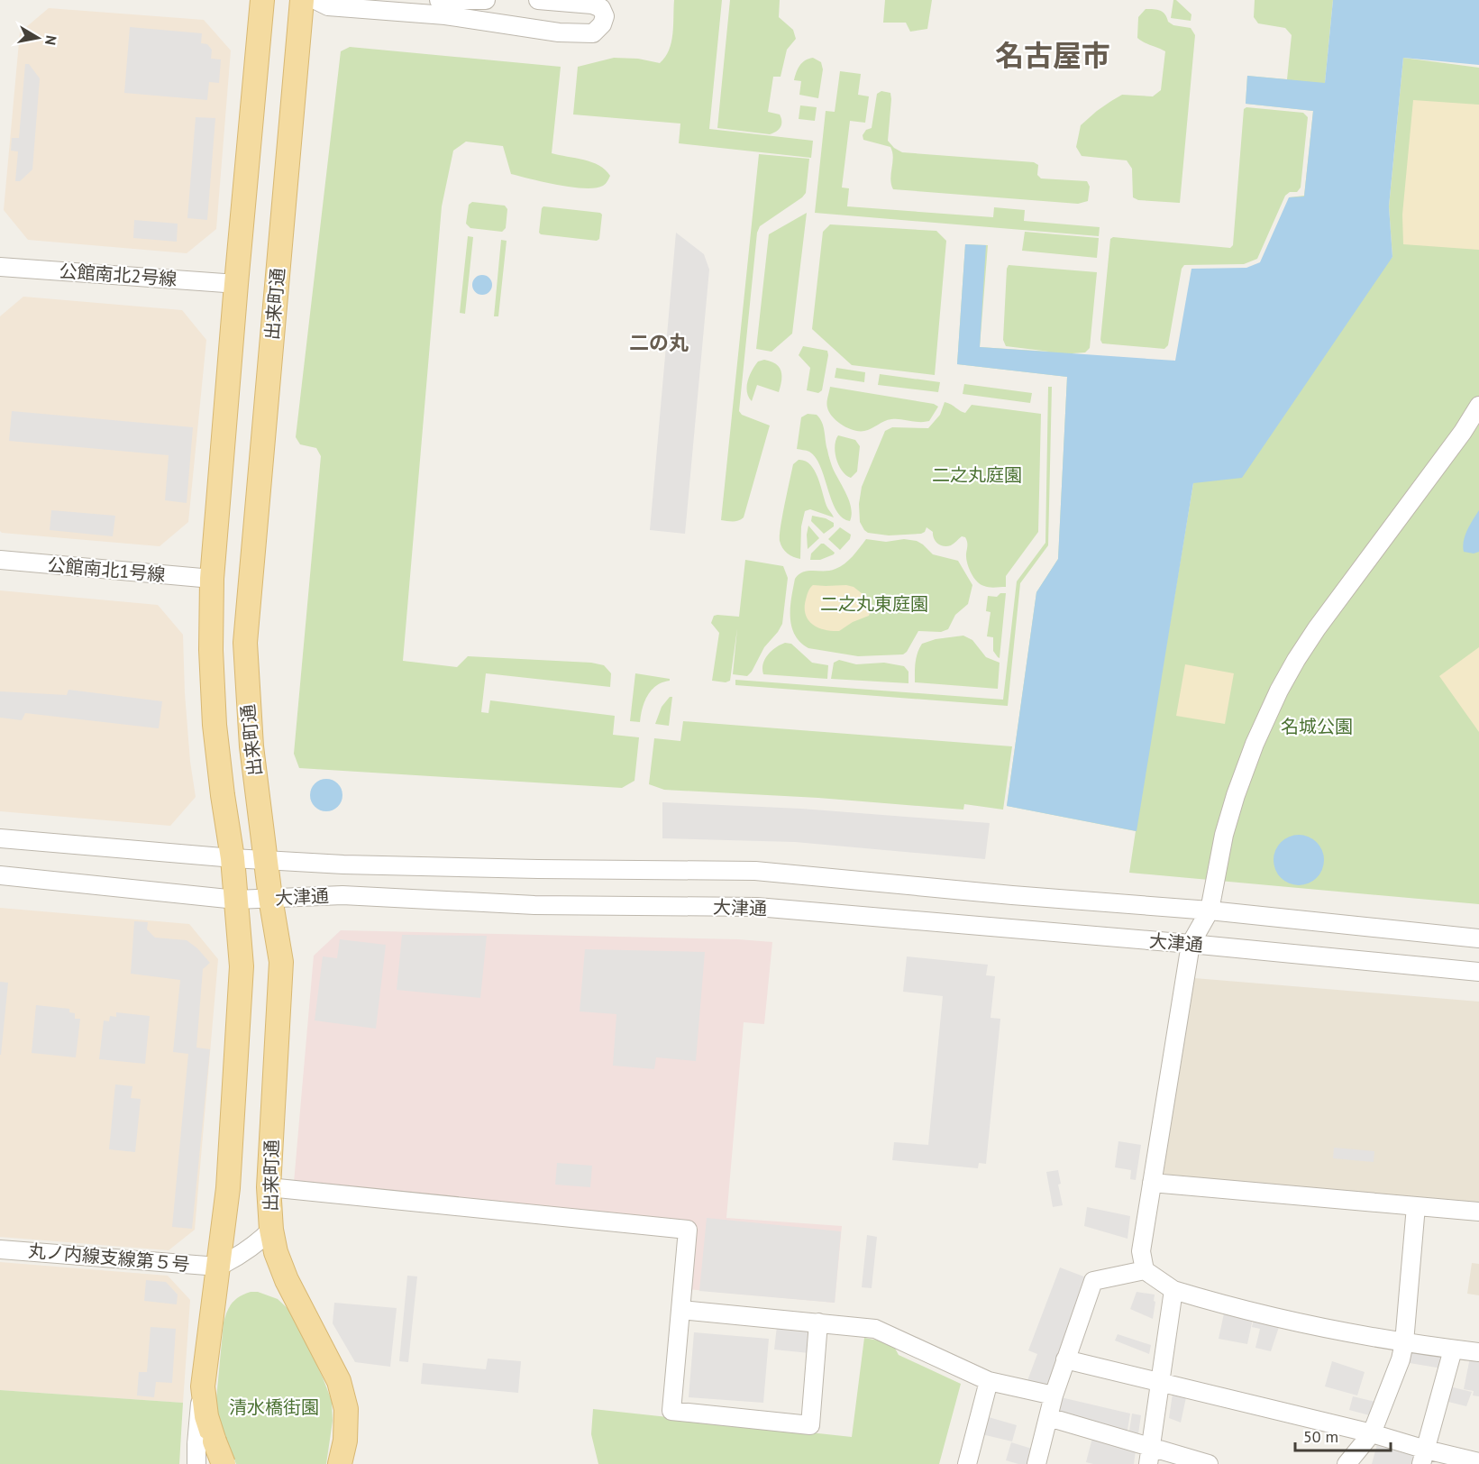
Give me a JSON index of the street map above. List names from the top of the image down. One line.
{"streets":{"main road":["出来町通"],"street":["公館南北2号線","公館南北1号線","大津通","丸ノ内線支線第５号"]},"crossings":[["公館南北2号線","出来町通"],["出来町通","公館南北1号線"],["出来町通","大津通"],["出来町通","丸ノ内線支線第５号"]],"districts":["名古屋市","二の丸"],"parks":["二之丸庭園","二之丸東庭園","名城公園","清水橋街園"],"scale_bar":"50 m","north":"right"}
